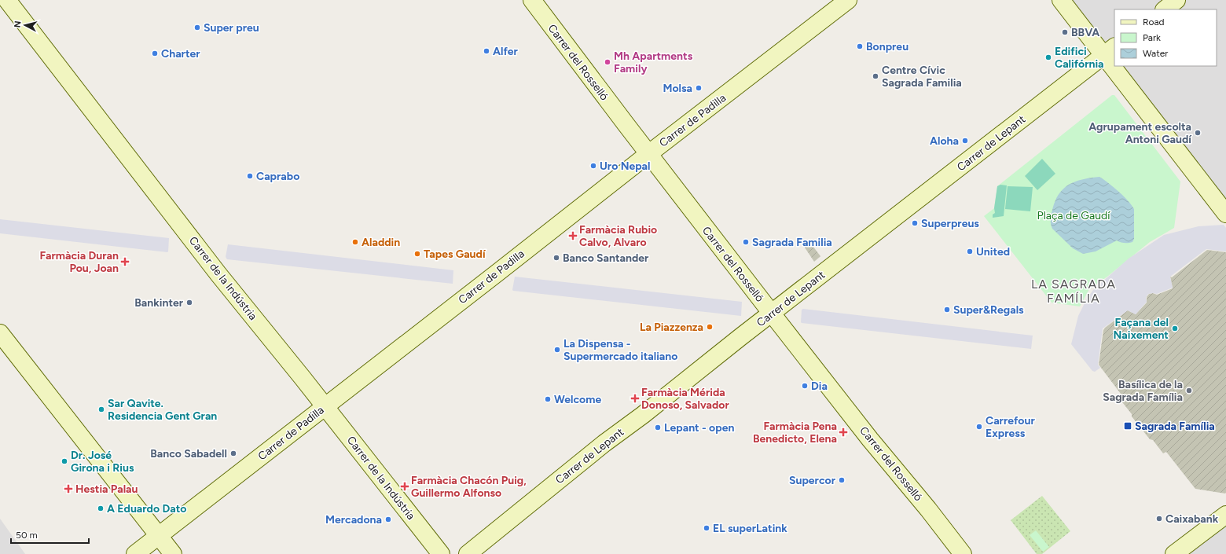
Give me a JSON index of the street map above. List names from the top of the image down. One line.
{"streets":{"main road":["Carrer del Rosselló","Carrer de Padilla","Carrer de Lepant","Carrer de la Indústria"]},"crossings":[["Carrer del Rosselló","Carrer de Padilla"],["Carrer del Rosselló","Carrer de Lepant"],["Carrer de Padilla","Carrer de la Indústria"]],"districts":["LA SAGRADA FAMÍLIA"],"parks":["Plaça de Gaudí"],"places":{"other":["Super preu","BBVA","Bonpreu","Alfer","Charter","Edifici Califórnia","Mh Apartments Family","Centre Cívic Sagrada Familia","Molsa","Agrupament escolta Antoni Gaudí","Aloha","Uro Nepal","Caprabo","Superpreus","Aladdin","Sagrada Familia","United","Tapes Gaudí","Banco Santander","Bankinter","Super&Regals","La Piazzenza","Façana del Naixement","La Dispensa - Supermercado italiano","Dia","Basílica de la Sagrada Família","Welcome","Sar Qavite. Residencia Gent Gran","Carrefour Express","Lepant - open","Banco Sabadell","Dr. José Girona i Rius","Supercor","A Eduardo Dato","Caixabank","Mercadona","EL superLatink"],"health":["Farmàcia Rubio Calvo, Alvaro","Farmàcia Duran Pou, Joan","Farmàcia Mérida Donoso, Salvador","Farmàcia Pena Benedicto, Elena","Farmàcia Chacón Puig, Guillermo Alfonso","Hestia Palau"],"transit":["Sagrada Família"]},"legend":["Road","Park","Water"],"scale_bar":"50 m","north":"left"}
